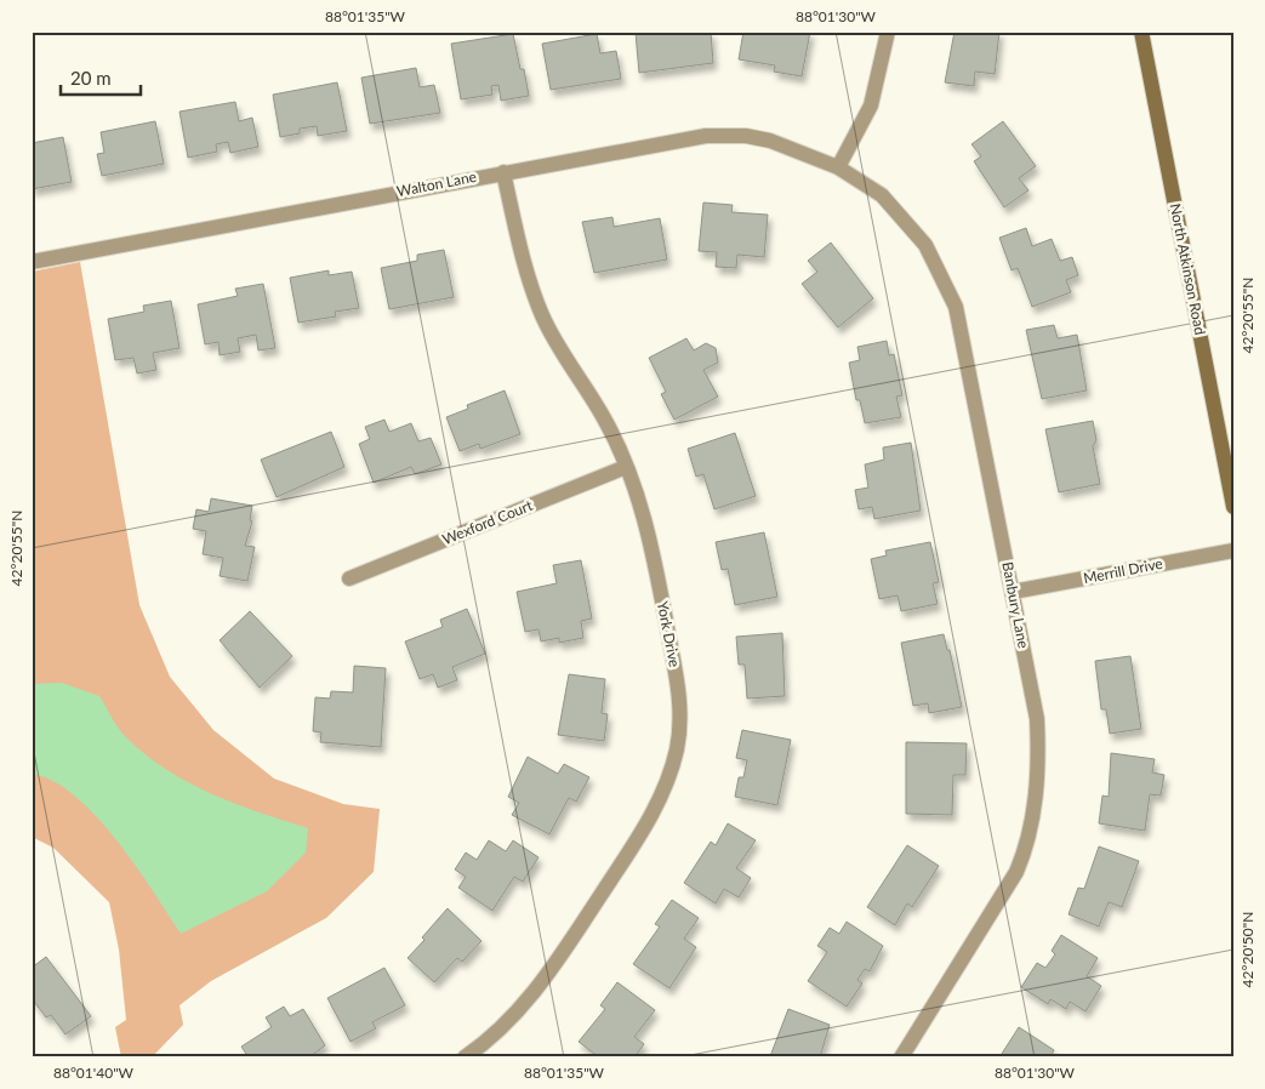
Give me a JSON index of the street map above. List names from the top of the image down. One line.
{"streets":{"main road":["North Atkinson Road"],"street":["Walton Lane","Wexford Court","Merrill Drive","Banbury Lane","York Drive"]},"crossings":[["Walton Lane","Banbury Lane"],["Walton Lane","York Drive"],["Wexford Court","York Drive"],["Merrill Drive","Banbury Lane"]],"scale_bar":"20 m","coordinates":["88°01'35\"W","88°01'30\"W","42°20'55\"N","42°20'50\"N","88°01'40\"W"]}
